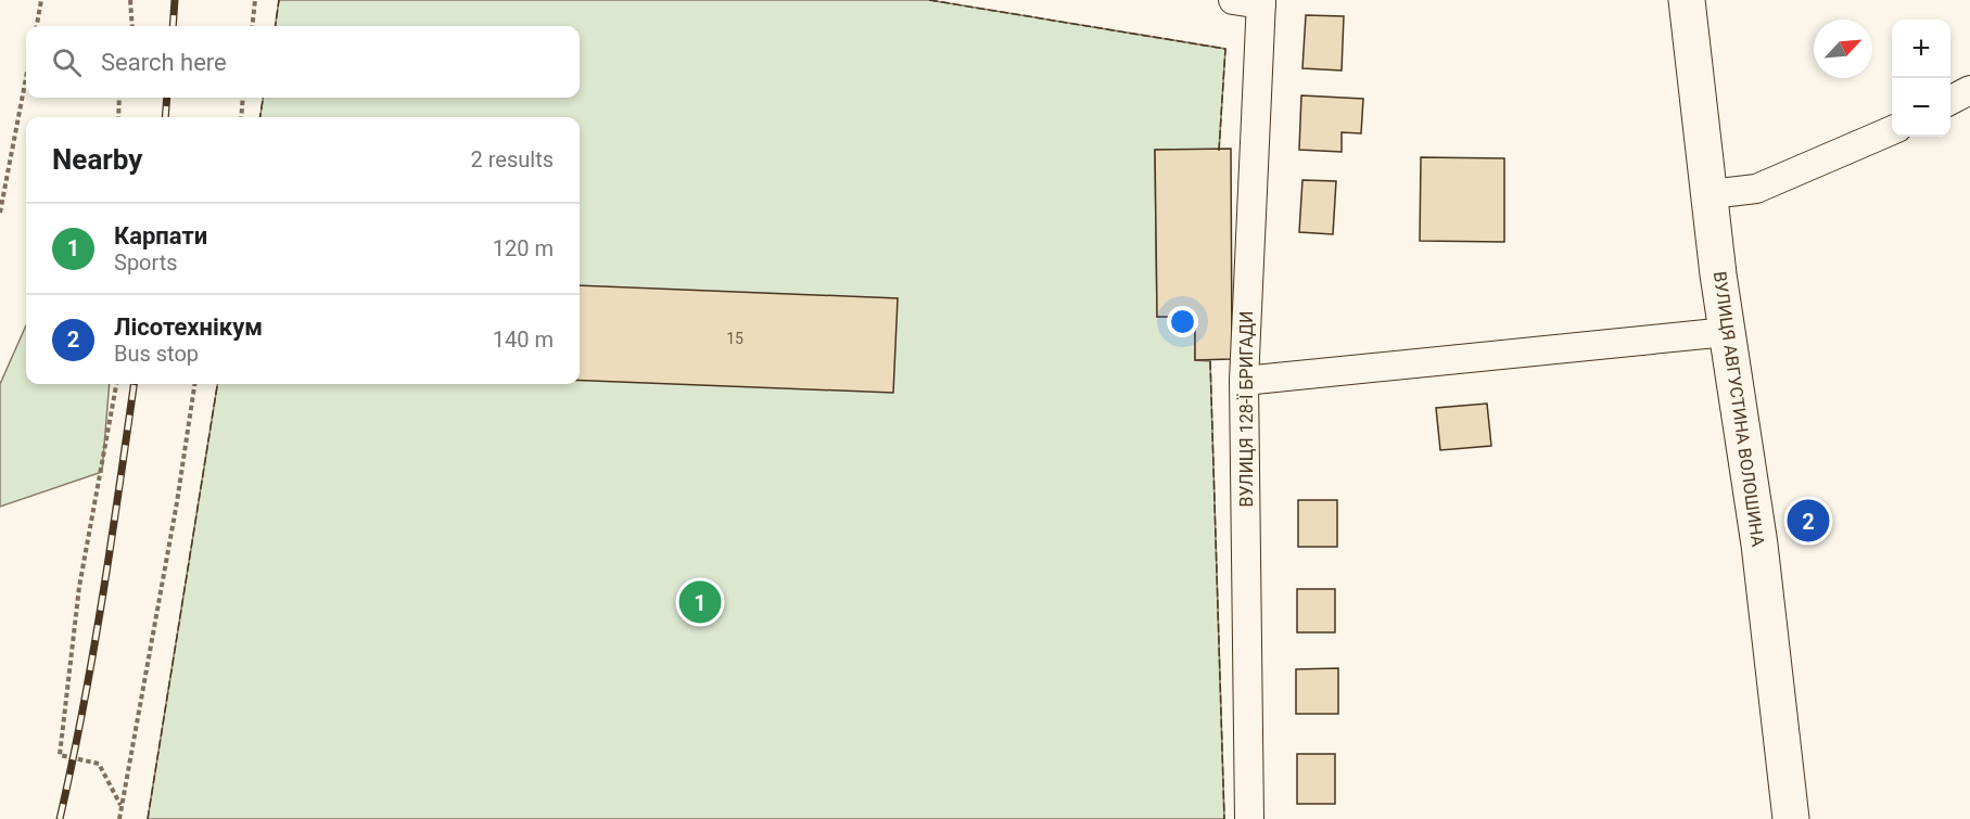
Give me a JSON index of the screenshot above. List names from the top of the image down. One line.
{"streets":{"main road":["ВУЛИЦЯ АВГУСТИНА ВОЛОШИНА"],"street":["ВУЛИЦЯ 128-Ї БРИГАДИ"]},"house_numbers":["15"],"north":"top right","page":{"map_buttons":["+","−"],"search":"Search here","heading":["Nearby","2 results"],"list":[{"mark":"1","name":"Карпати","note":"Sports","value":"120 m"},{"mark":"2","name":"Лісотехнікум","note":"Bus stop","value":"140 m"}],"pins":["2","1"]}}
